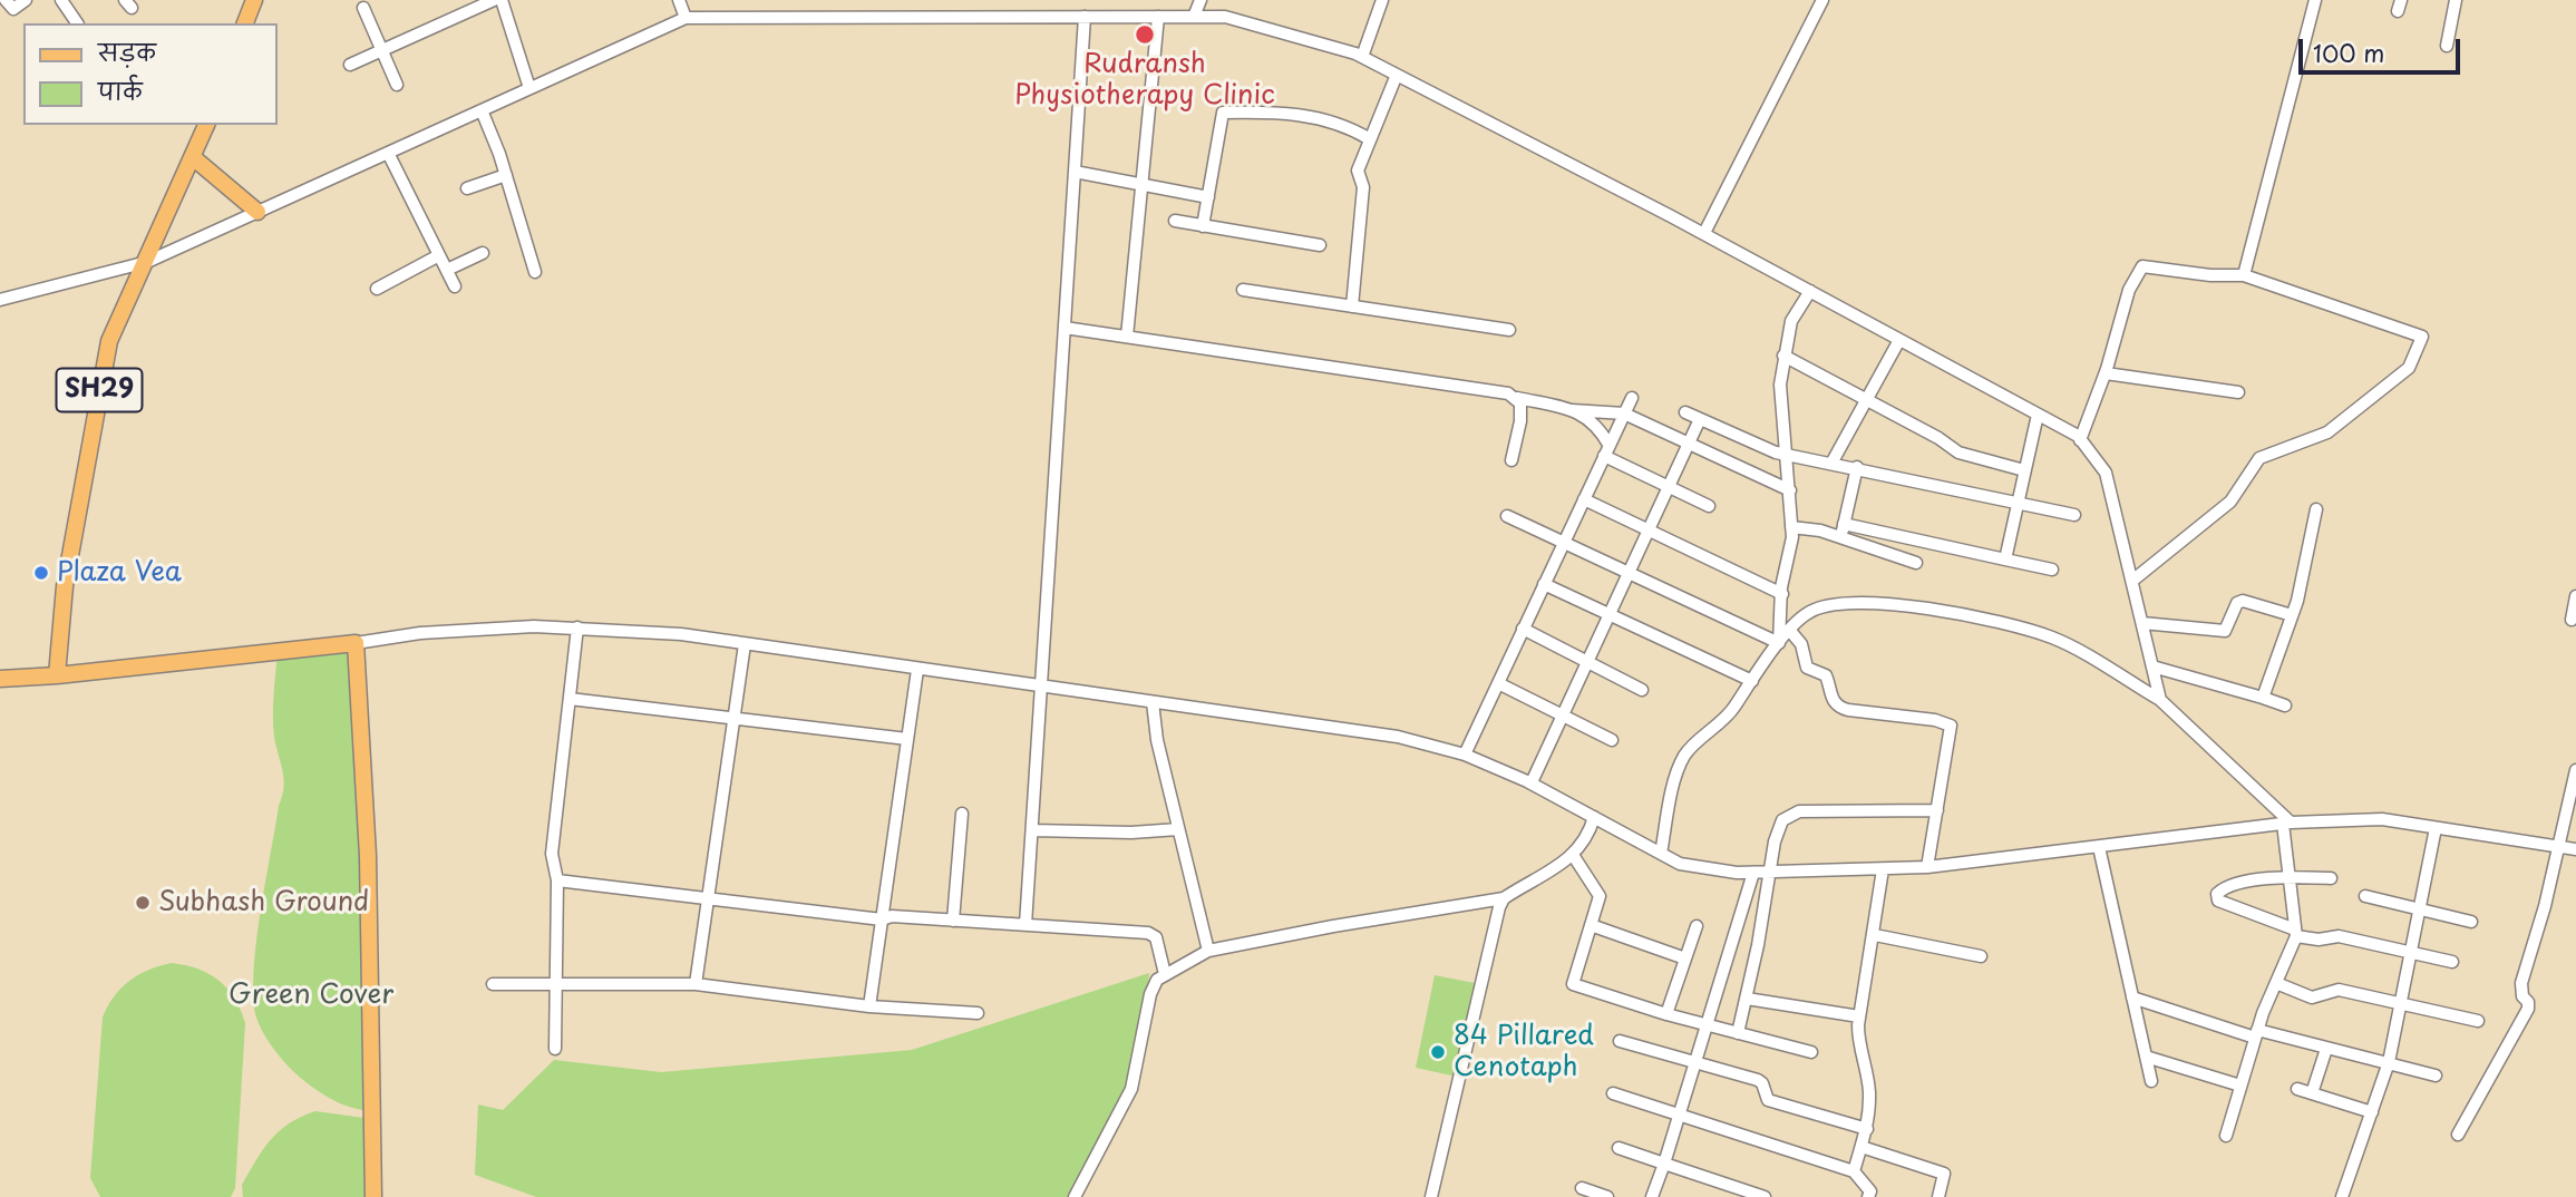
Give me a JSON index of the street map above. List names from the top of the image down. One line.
{"streets":{"main road":["SH29"]},"parks":["Green Cover"],"places":["Rudransh Physiotherapy Clinic","Plaza Vea","Subhash Ground","84 Pillared Cenotaph"],"legend":["सड़क","पार्क"],"scale_bar":"100 m"}
